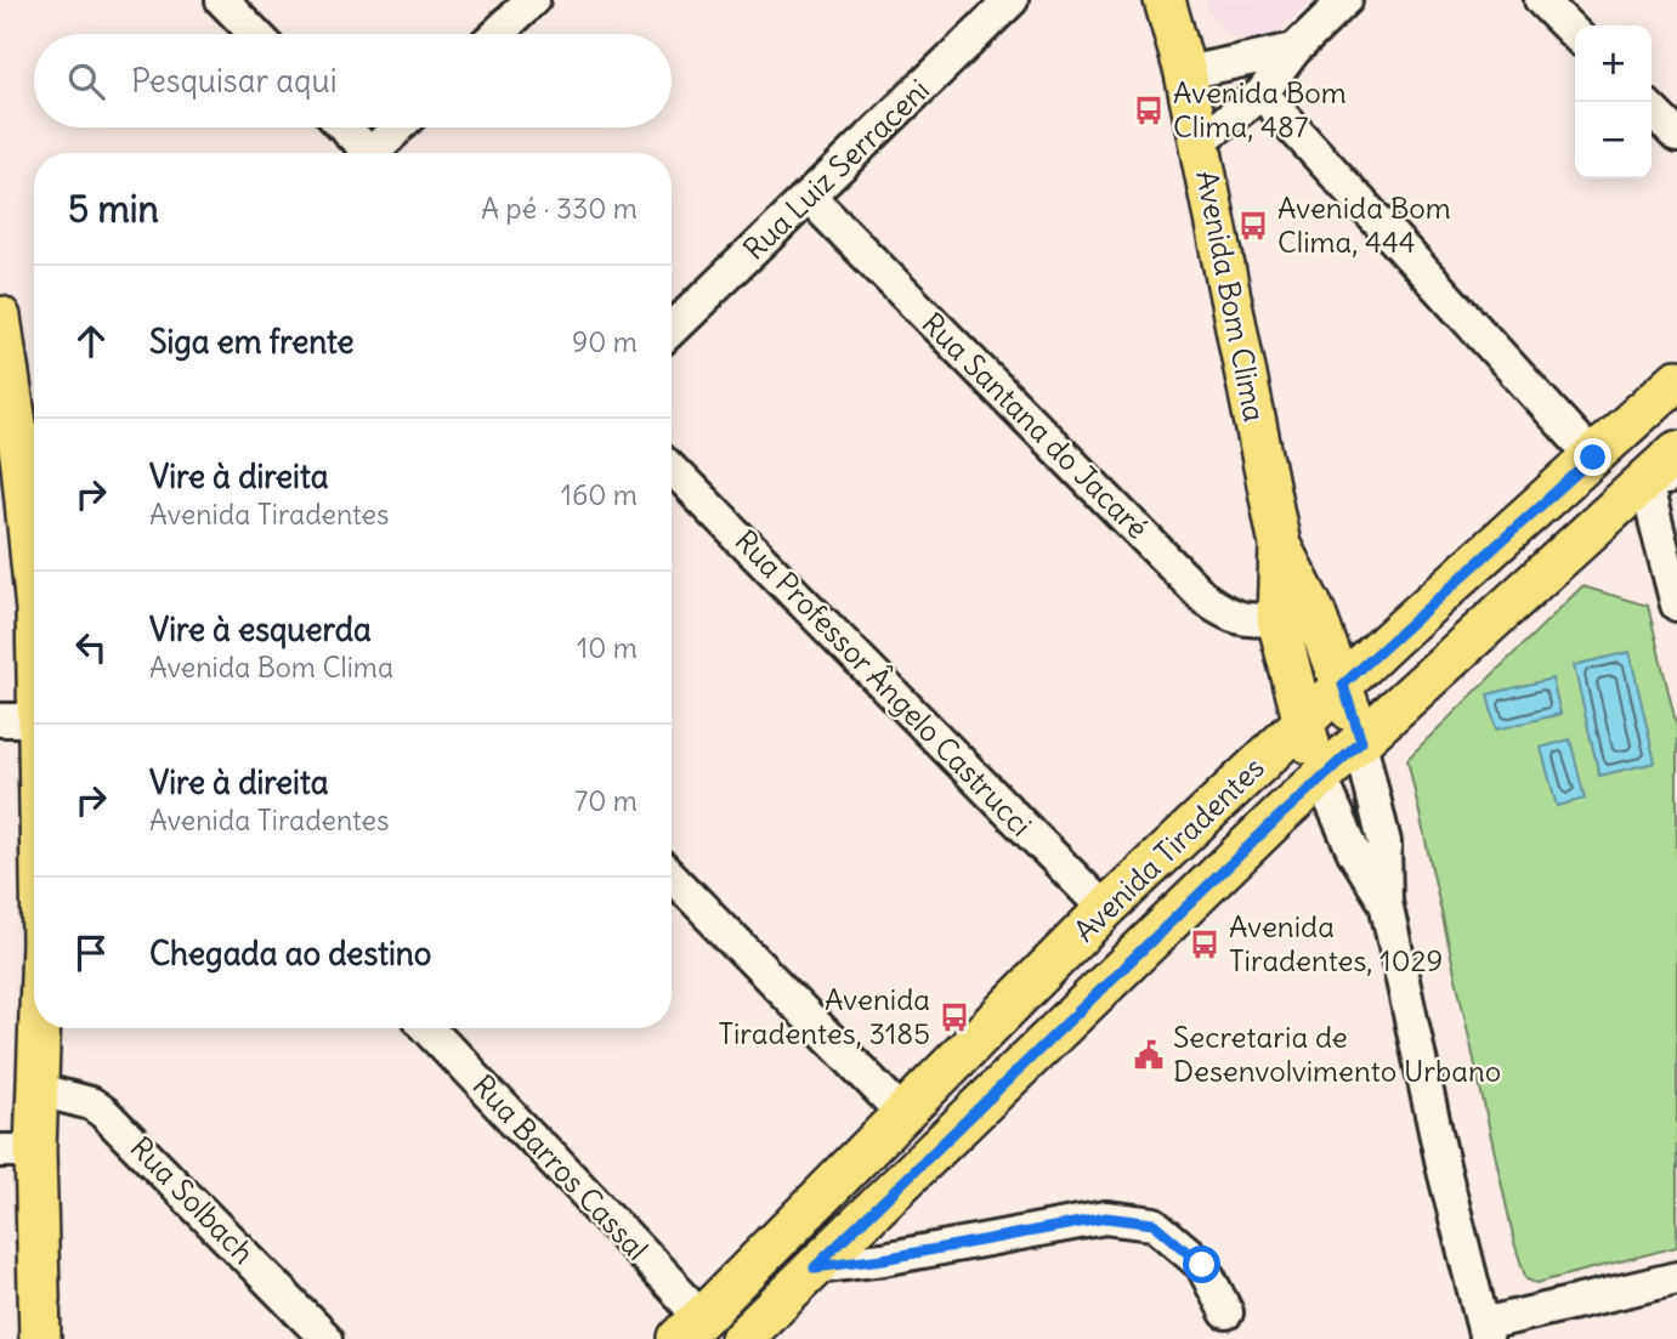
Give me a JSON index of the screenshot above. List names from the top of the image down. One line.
{"streets":{"main road":["Avenida Bom Clima","Avenida Tiradentes"],"street":["Rua Luiz Serraceni","Rua Santana do Jacaré","Rua Professor Ângelo Castrucci","Rua Barros Cassal","Rua Solbach"]},"crossings":[["Rua Luiz Serraceni","Rua Santana do Jacaré"],["Avenida Bom Clima","Rua Santana do Jacaré"],["Avenida Bom Clima","Avenida Tiradentes"],["Rua Professor Ângelo Castrucci","Avenida Tiradentes"],["Avenida Tiradentes","Rua Barros Cassal"]],"places":{"bus stop":["Avenida Bom Clima, 487","Avenida Bom Clima, 444","Avenida Tiradentes, 1029","Avenida Tiradentes, 3185"],"public building":["Secretaria de Desenvolvimento Urbano"]},"page":{"map_buttons":["+","−"],"search":"Pesquisar aqui","heading":["5 min","A pé · 330 m"],"list":[["Siga em frente","90 m"],["Vire à direita","Avenida Tiradentes","160 m"],["Vire à esquerda","Avenida Bom Clima","10 m"],["Vire à direita","Avenida Tiradentes","70 m"],"Chegada ao destino"]}}
